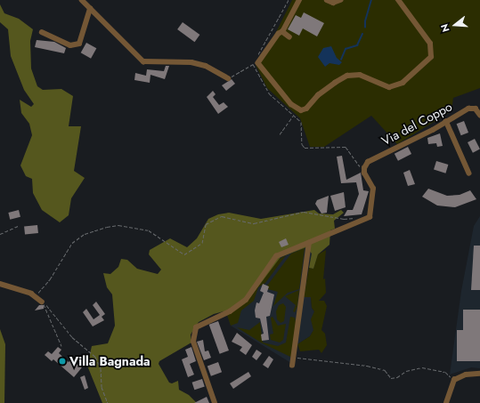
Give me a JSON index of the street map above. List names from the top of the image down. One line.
{"streets":{"street":["Via del Coppo"]},"places":["Villa Bagnada"],"north":"left"}
